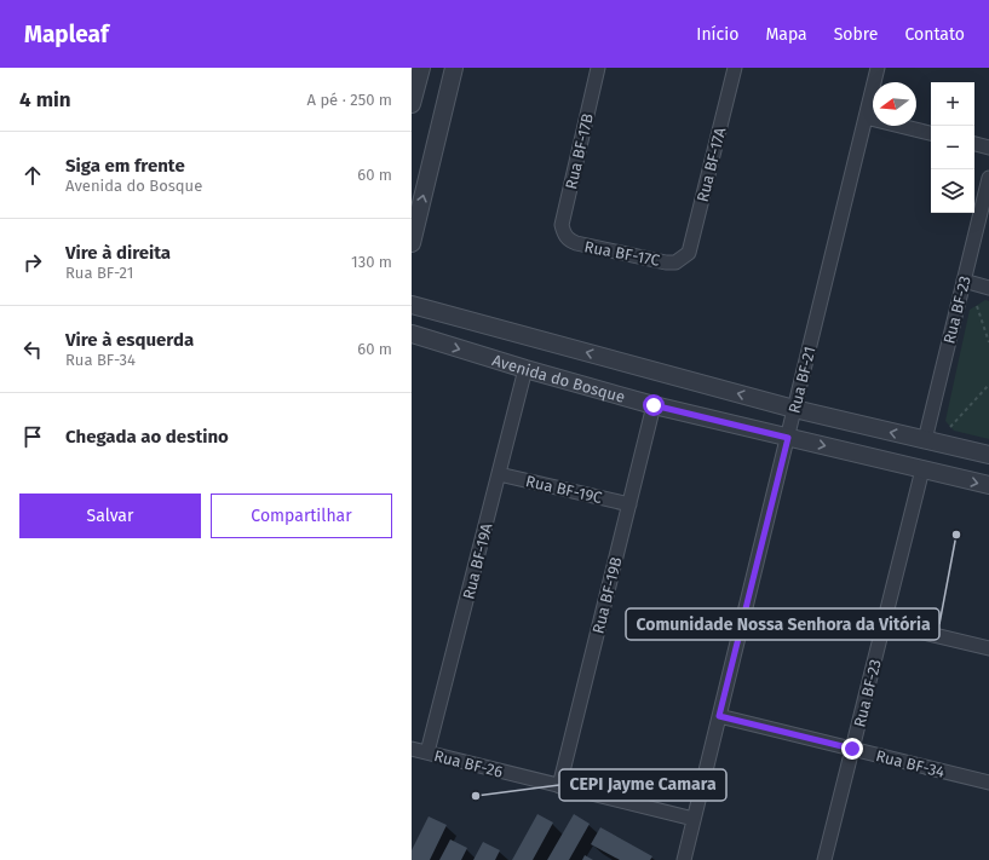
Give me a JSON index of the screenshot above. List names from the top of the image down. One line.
{"streets":{"street":["Rua BF-17B","Rua BF-17A","Rua BF-17C","Rua BF-23","Avenida do Bosque","Rua BF-21","Rua BF-19C","Rua BF-19A","Rua BF-19B","Rua BF-26","Rua BF-34"]},"crossings":[["Rua BF-17B","Rua BF-17C"],["Rua BF-17A","Rua BF-17C"],["Rua BF-23","Avenida do Bosque"],["Rua BF-23","Rua BF-34"],["Avenida do Bosque","Rua BF-21"],["Avenida do Bosque","Rua BF-19A"],["Avenida do Bosque","Rua BF-19B"],["Rua BF-21","Rua BF-26"],["Rua BF-21","Rua BF-34"],["Rua BF-19C","Rua BF-19A"],["Rua BF-19C","Rua BF-19B"],["Rua BF-19A","Rua BF-26"],["Rua BF-19B","Rua BF-26"]],"places":["Comunidade Nossa Senhora da Vitória","CEPI Jayme Camara"],"north":"left","page":{"header":"Mapleaf","nav":["Início","Mapa","Sobre","Contato"],"heading":["4 min","A pé · 250 m"],"map_buttons":["+","−"],"list":[["Siga em frente","Avenida do Bosque","60 m"],["Vire à direita","Rua BF-21","130 m"],["Vire à esquerda","Rua BF-34","60 m"],"Chegada ao destino"],"buttons":["Salvar","Compartilhar"]}}
